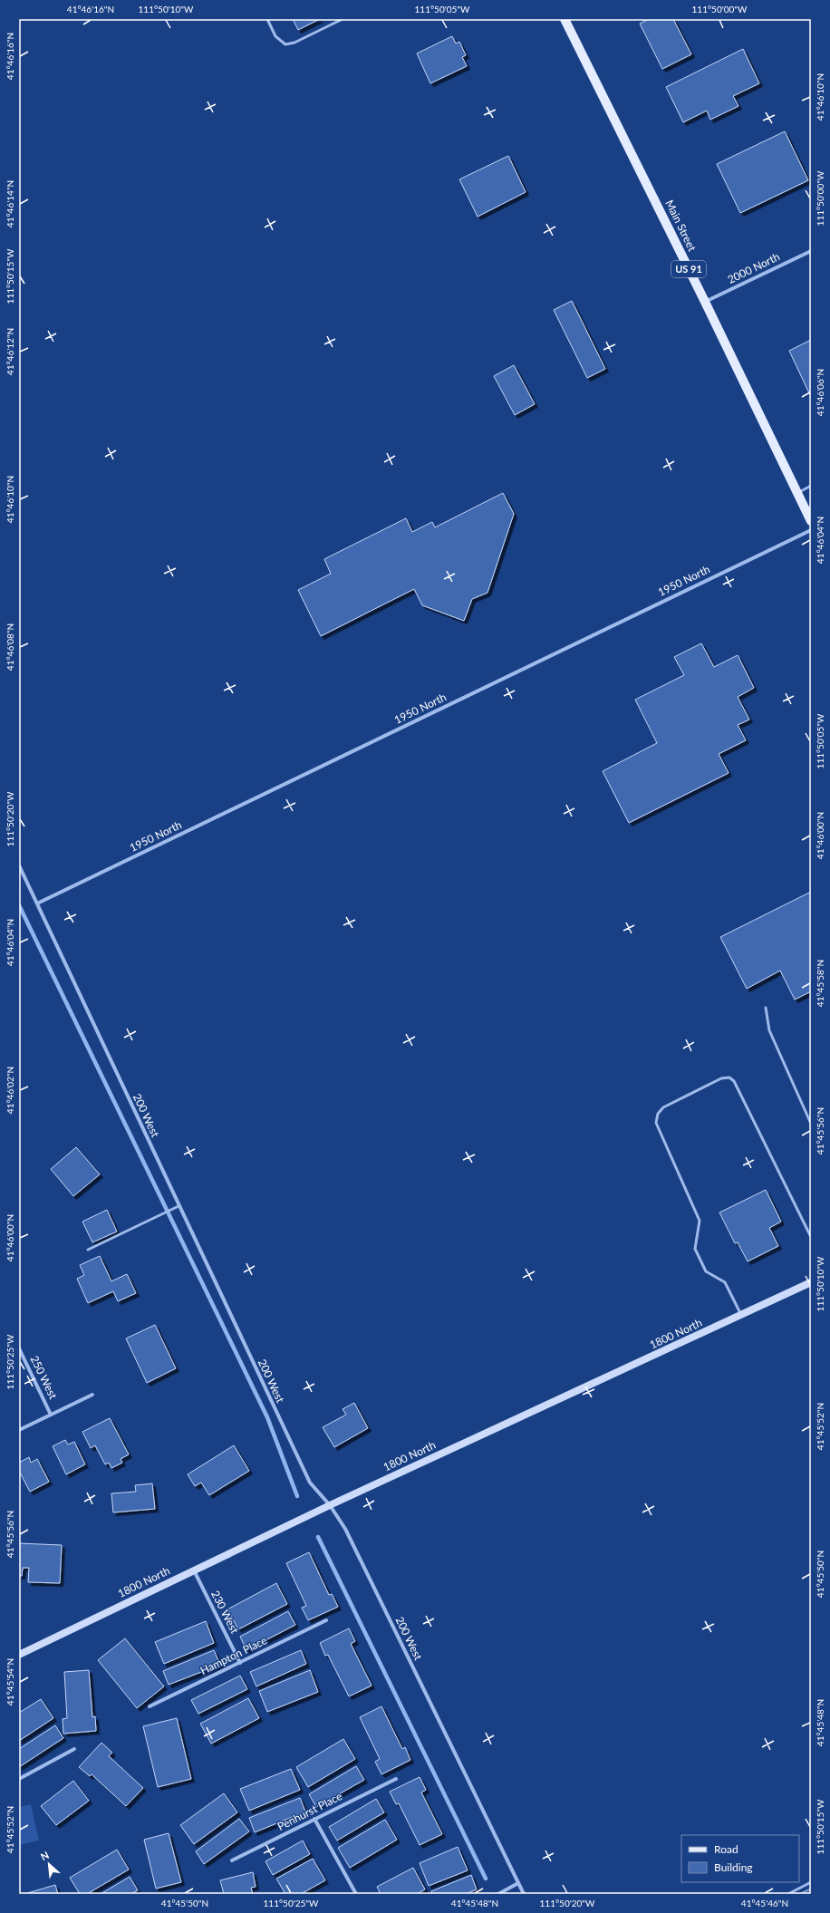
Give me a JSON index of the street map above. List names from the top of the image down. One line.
{"streets":{"main road":["Main Street","US 91"],"street":["2000 North","1950 North","200 West","1800 North","250 West","230 West","Hampton Place","Penhurst Place"]},"crossings":[["Main Street","2000 North"],["1950 North","200 West"],["200 West","1800 North"],["1800 North","230 West"],["230 West","Hampton Place"]],"legend":["Road","Building"],"north":"top left","coordinates":["41°46'16\"N","111°50'10\"W","111°50'05\"W","111°50'00\"W","41°46'10\"N","41°46'14\"N","111°50'15\"W","41°46'12\"N","41°46'06\"N","41°46'04\"N","41°46'08\"N","111°50'20\"W","41°46'00\"N","41°45'58\"N","41°46'02\"N","41°45'56\"N","111°50'25\"W","41°45'52\"N","41°45'50\"N","41°45'54\"N","41°45'48\"N","41°45'46\"N"]}
